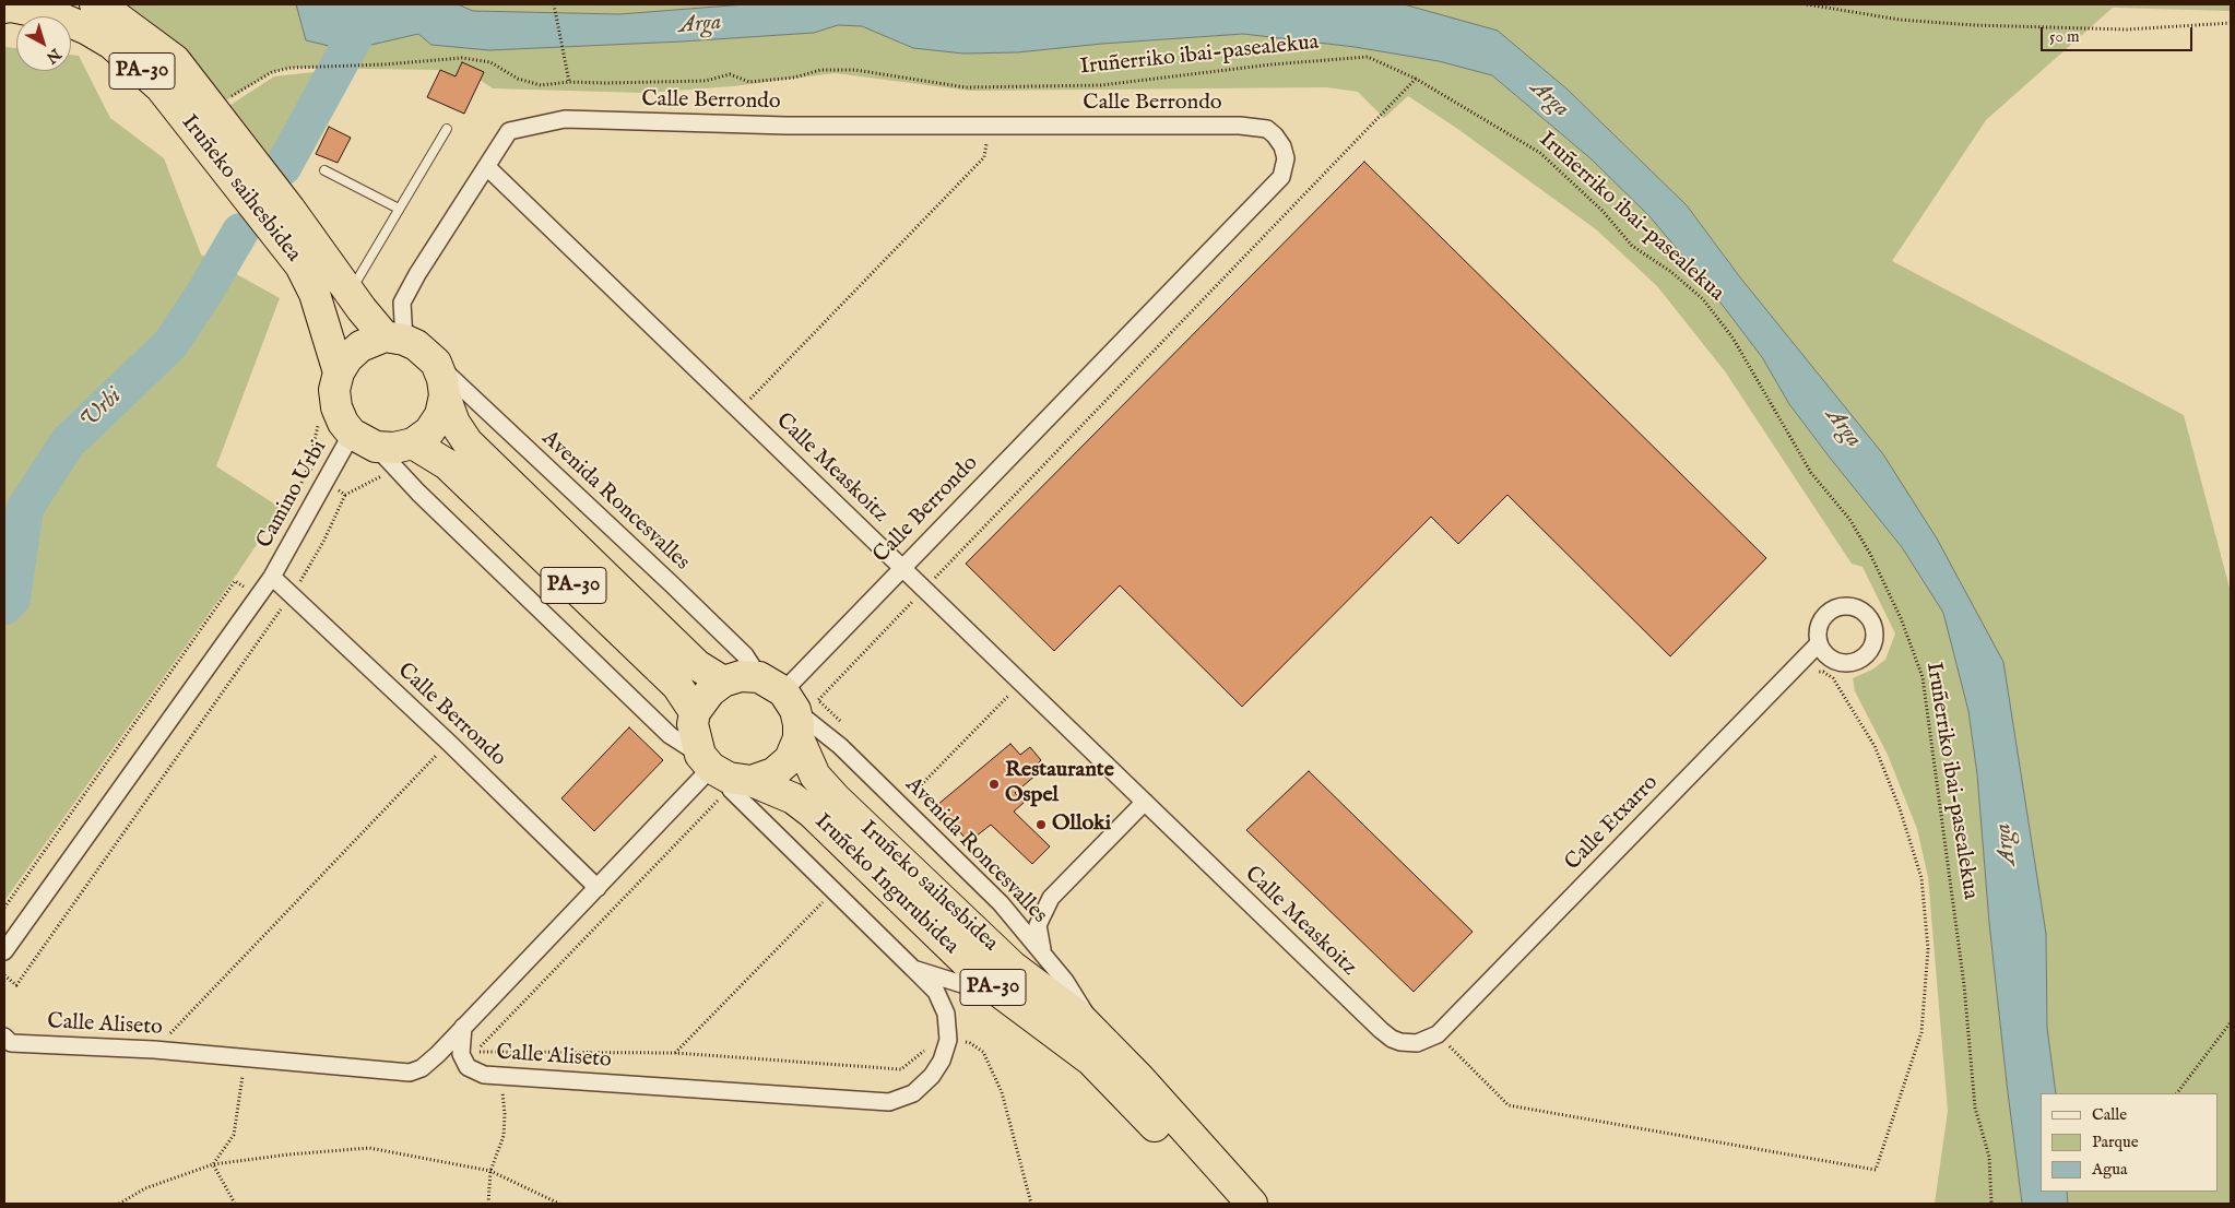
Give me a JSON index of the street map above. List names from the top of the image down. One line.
{"streets":{"highway":["PA-30","Iruñeko saihesbidea","Iruñeko Ingurubidea"],"street":["Calle Berrondo","Calle Measkoitz","Camino Urbi","Avenida Roncesvalles","Calle Etxarro","Calle Aliseto"],"path":["Iruñerriko ibai-pasealekua"]},"crossings":[["Iruñerriko ibai-pasealekua","Iruñeko saihesbidea"],["PA-30","Calle Berrondo"],["PA-30","Iruñeko saihesbidea"],["PA-30","Camino Urbi"],["PA-30","Avenida Roncesvalles"],["PA-30","Iruñeko Ingurubidea"],["Calle Berrondo","Iruñeko saihesbidea"],["Calle Berrondo","Calle Measkoitz"],["Calle Berrondo","Camino Urbi"],["Calle Berrondo","Avenida Roncesvalles"],["Calle Berrondo","Iruñeko Ingurubidea"],["Iruñeko saihesbidea","Camino Urbi"],["Iruñeko saihesbidea","Avenida Roncesvalles"],["Iruñeko saihesbidea","Iruñeko Ingurubidea"],["Calle Measkoitz","Calle Etxarro"],["Camino Urbi","Avenida Roncesvalles"],["Avenida Roncesvalles","Iruñeko Ingurubidea"]],"water":["Arga","Urbi"],"places":["Restaurante Ospel","Olloki"],"legend":["Calle","Parque","Agua"],"scale_bar":"50 m","north":"bottom right"}
